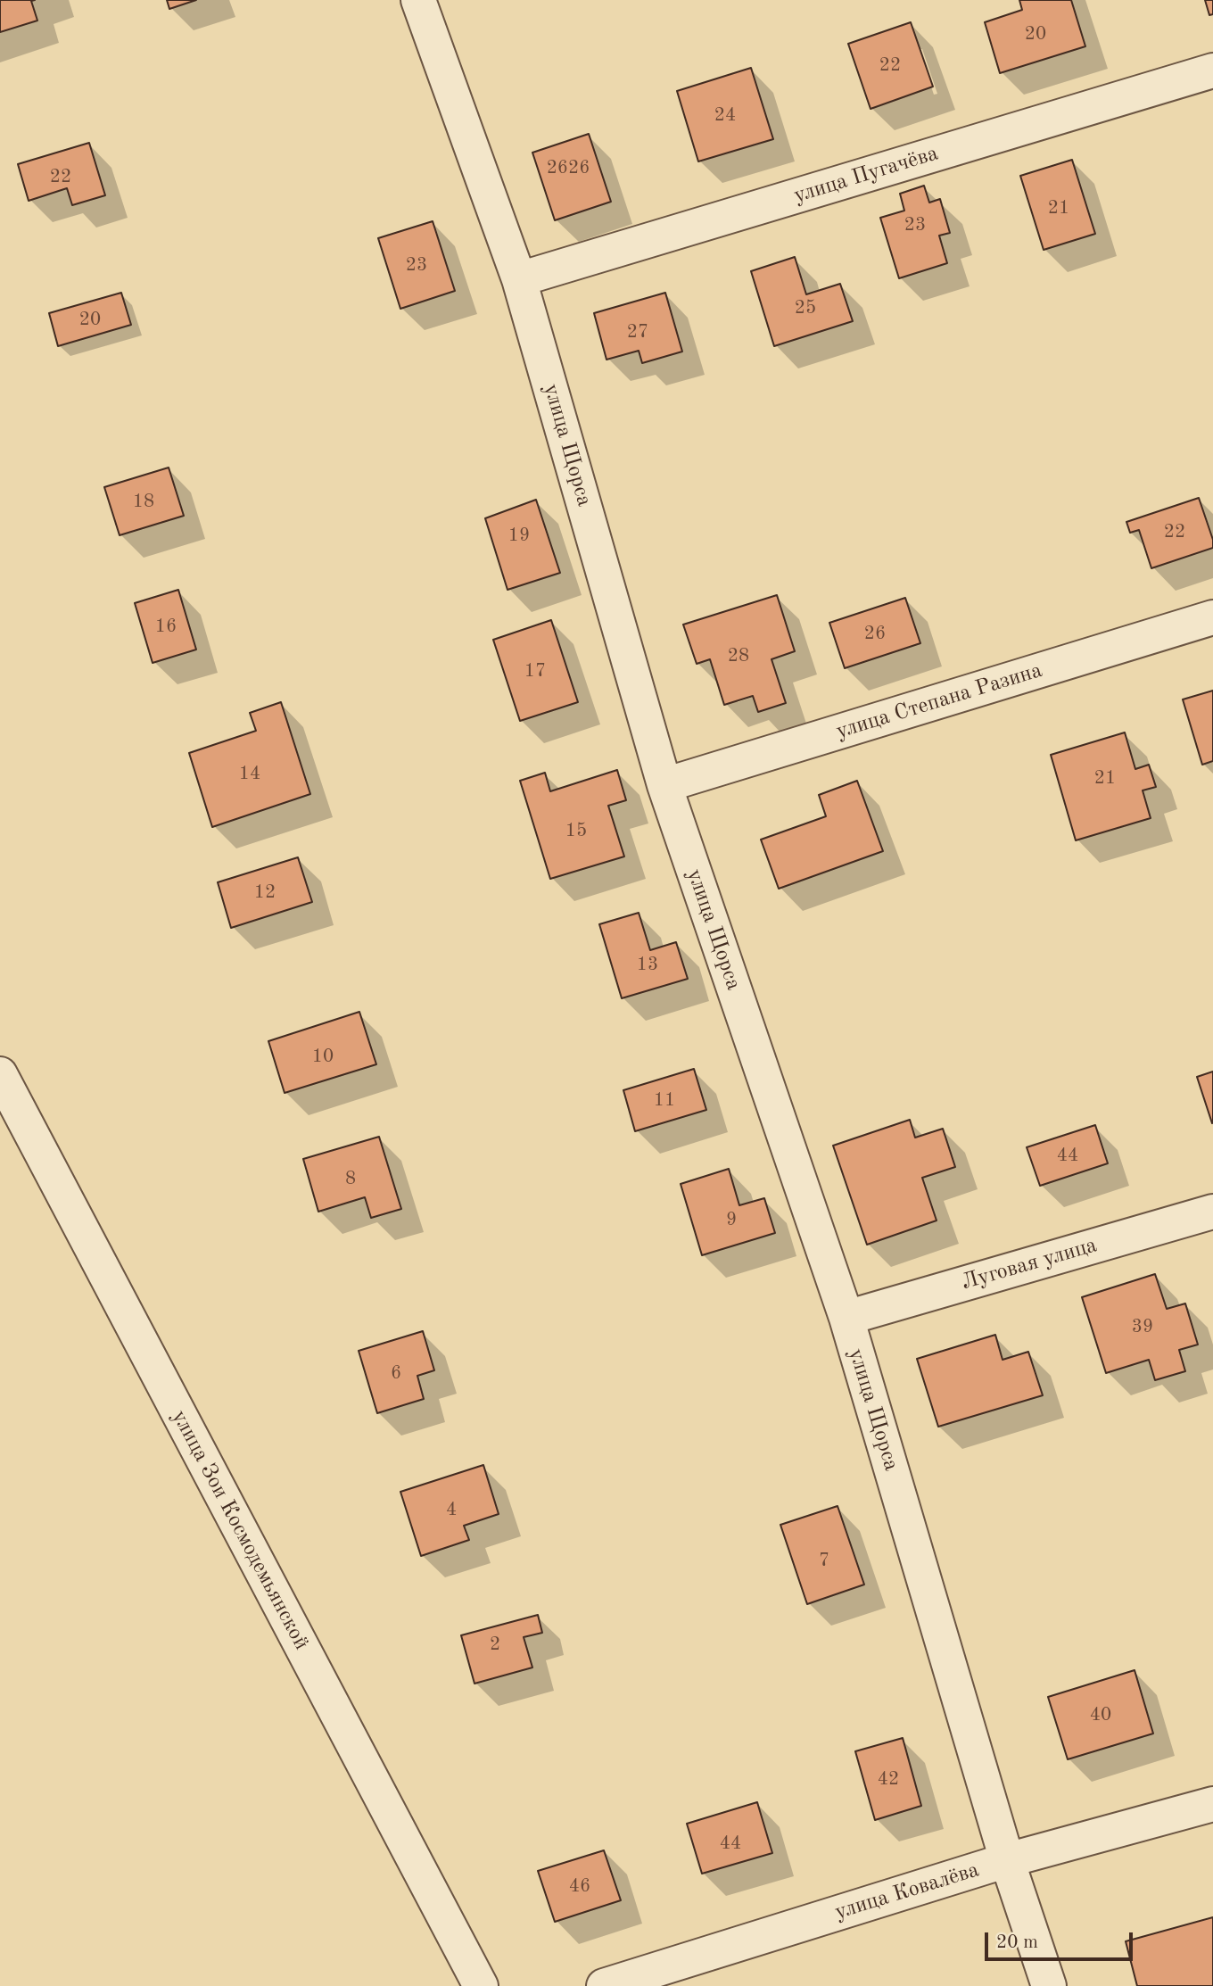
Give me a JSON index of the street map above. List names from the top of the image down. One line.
{"streets":{"street":["улица Пугачёва","улица Щорса","улица Степана Разина","Луговая улица","улица Зои Космодемьянской","улица Ковалёва"]},"crossings":[["улица Пугачёва","улица Щорса"],["улица Щорса","улица Степана Разина"],["улица Щорса","Луговая улица"],["улица Щорса","улица Ковалёва"]],"house_numbers":["20","22","24","2626","22","21","23","23","25","20","27","18","22","19","16","26","28","17","14","21","15","12","13","10","11","44","8","9","39","6","4","7","2","40","42","44","46"],"scale_bar":"20 m"}
